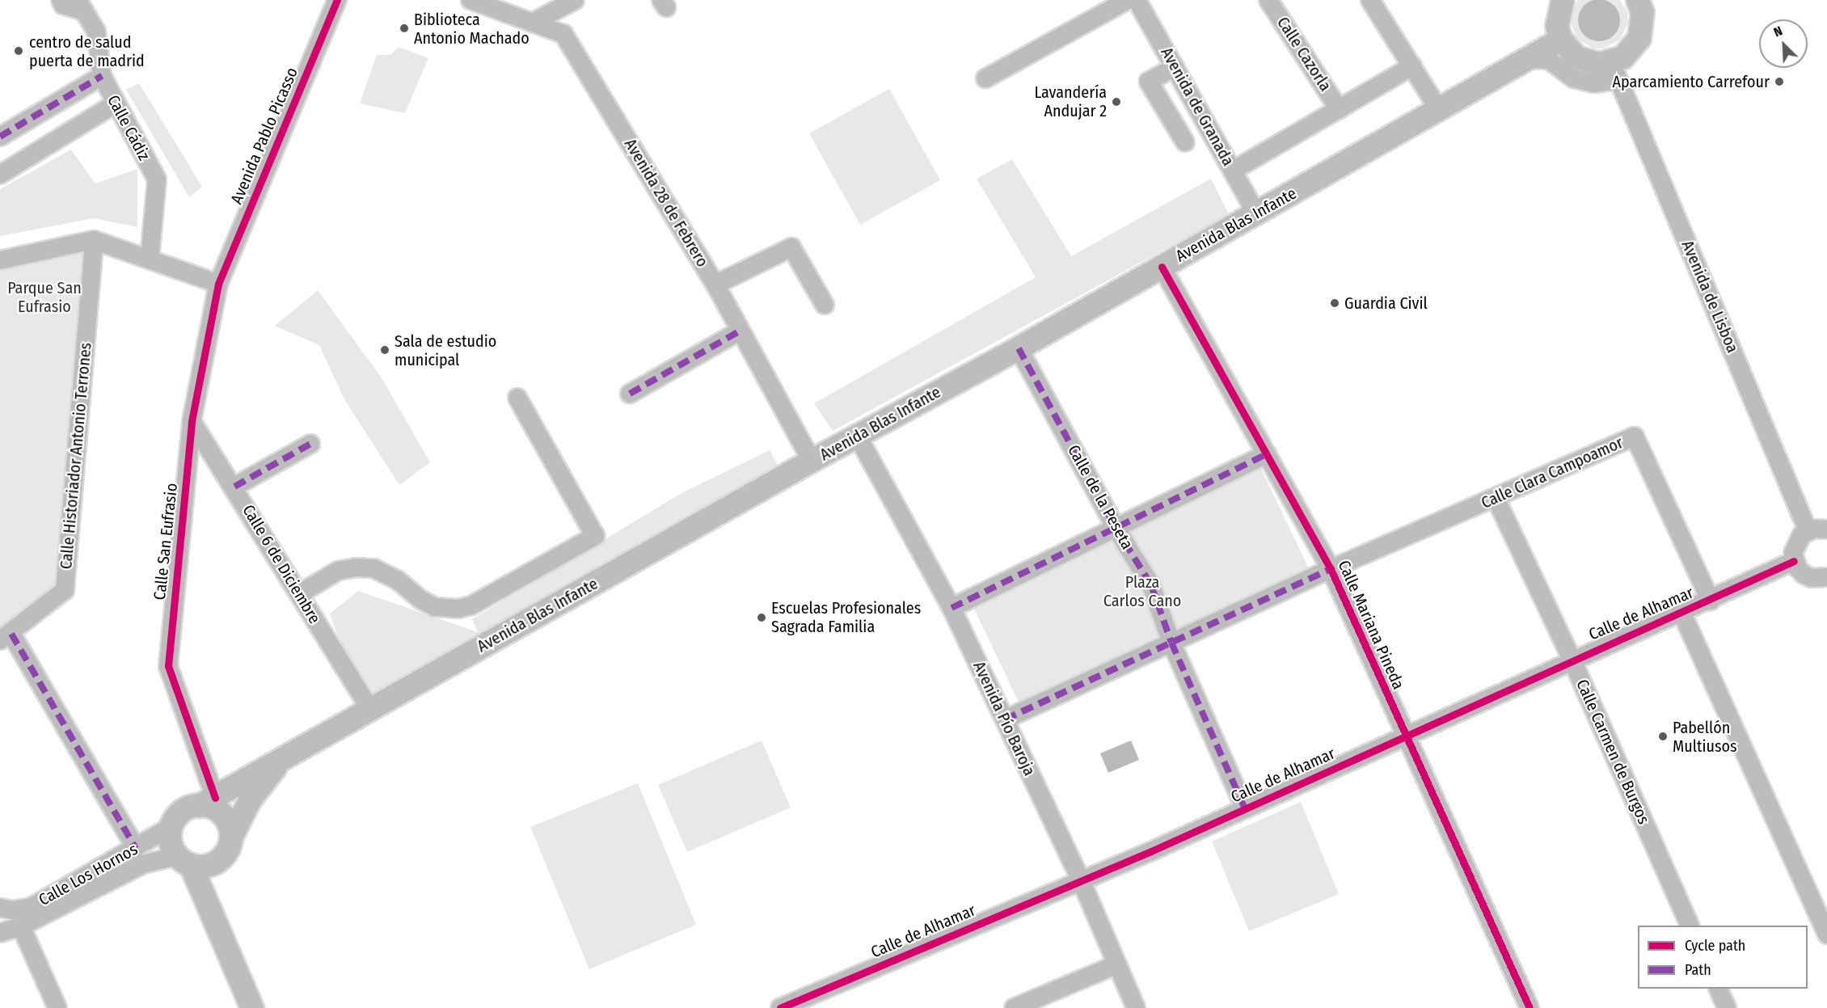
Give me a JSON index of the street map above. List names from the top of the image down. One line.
{"streets":{"main road":["Avenida Blas Infante"],"street":["Calle Cazorla","Avenida de Granada","Calle Cádiz","Avenida Pablo Picasso","Avenida 28 de Febrero","Avenida de Lisboa","Calle Historiador Antonio Terrones","Calle Clara Campoamor","Calle de la Peseta","Calle San Eufrasio","Calle 6 de Diciembre","Calle de Alhamar","Calle Mariana Pineda","Avenida Pío Baroja","Calle Carmen de Burgos","Calle Los Hornos"]},"crossings":[["Avenida de Granada","Avenida Blas Infante"],["Avenida Pablo Picasso","Calle San Eufrasio"],["Avenida 28 de Febrero","Avenida Blas Infante"],["Avenida Blas Infante","Calle de la Peseta"],["Avenida Blas Infante","Calle San Eufrasio"],["Avenida Blas Infante","Calle 6 de Diciembre"],["Avenida Blas Infante","Calle Mariana Pineda"],["Avenida Blas Infante","Avenida Pío Baroja"],["Avenida Blas Infante","Calle Los Hornos"],["Calle Clara Campoamor","Calle de la Peseta"],["Calle Clara Campoamor","Calle de Alhamar"],["Calle Clara Campoamor","Calle Mariana Pineda"],["Calle Clara Campoamor","Avenida Pío Baroja"],["Calle Clara Campoamor","Calle Carmen de Burgos"],["Calle de la Peseta","Calle de Alhamar"],["Calle San Eufrasio","Calle 6 de Diciembre"],["Calle San Eufrasio","Calle Los Hornos"],["Calle de Alhamar","Calle Mariana Pineda"],["Calle de Alhamar","Avenida Pío Baroja"],["Calle de Alhamar","Calle Carmen de Burgos"]],"parks":["Parque San Eufrasio","Plaza Carlos Cano"],"places":["Biblioteca Antonio Machado","centro de salud puerta de madrid","Aparcamiento Carrefour","Lavandería Andujar 2","Guardia Civil","Sala de estudio municipal","Escuelas Profesionales Sagrada Familia","Pabellón Multiusos"],"legend":["Cycle path","Path"],"north":"top left"}
